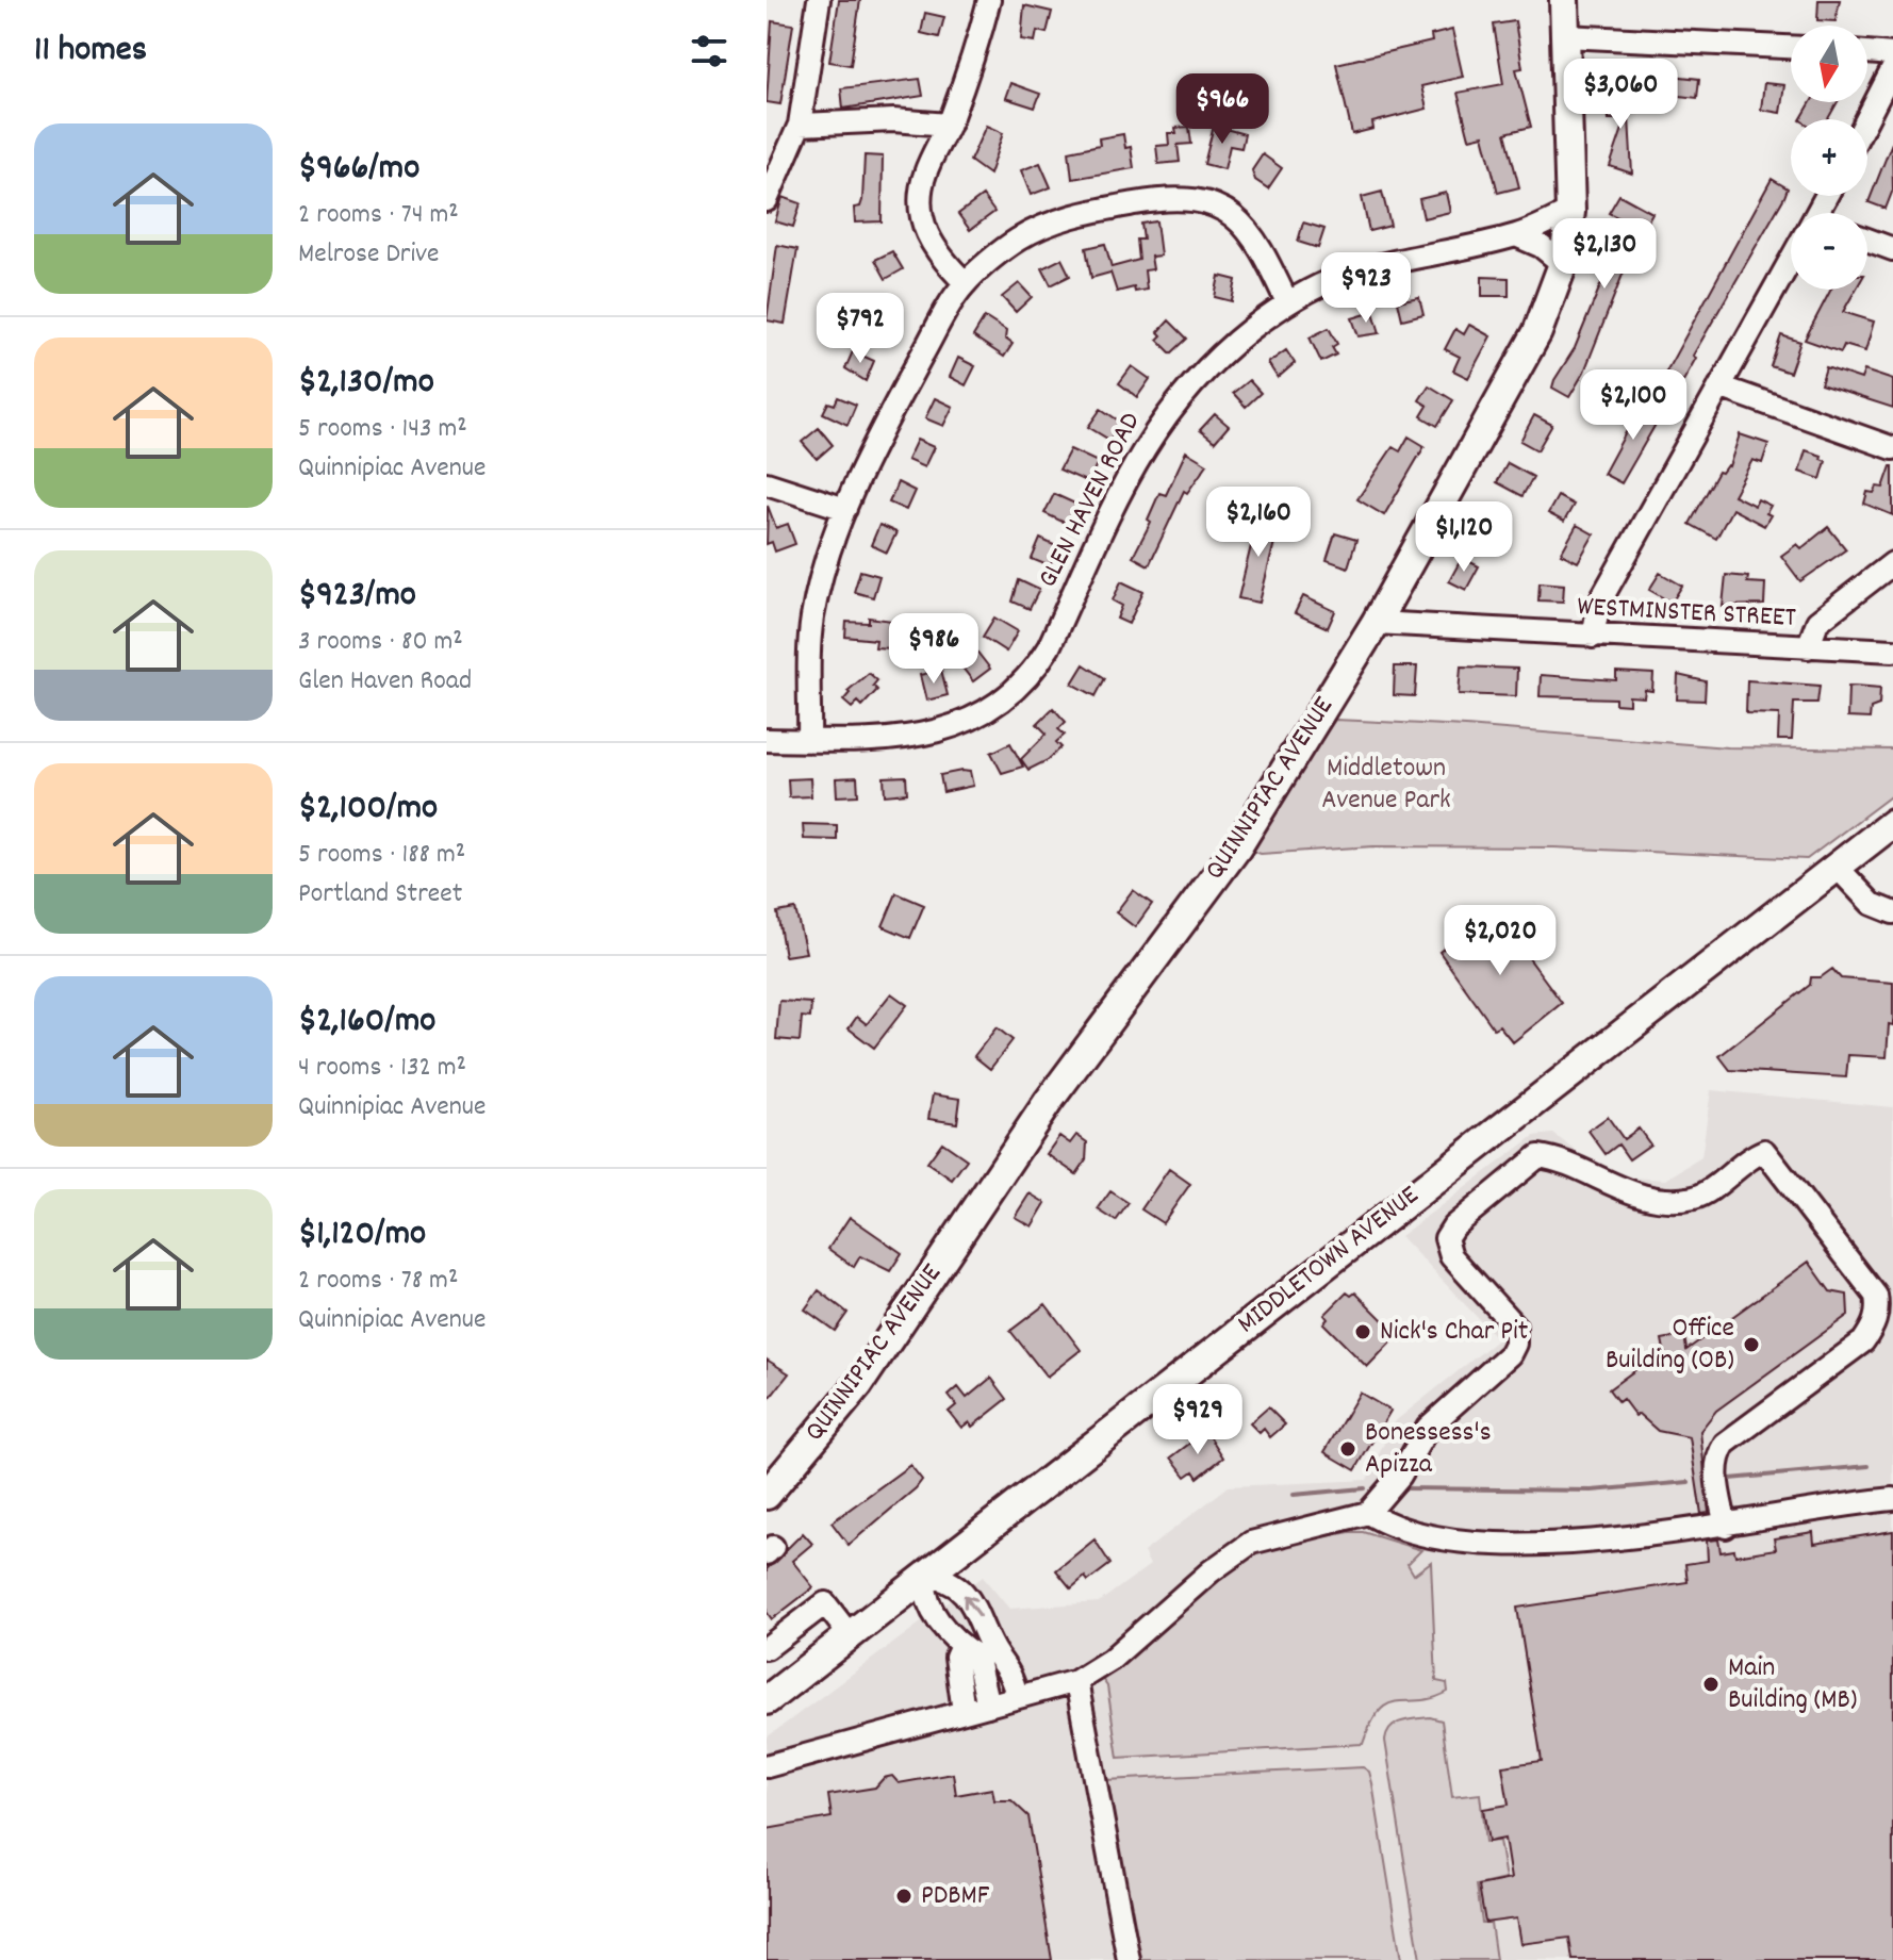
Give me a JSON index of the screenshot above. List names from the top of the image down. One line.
{"streets":{"main road":["QUINNIPIAC AVENUE","MIDDLETOWN AVENUE"],"street":["GLEN HAVEN ROAD","WESTMINSTER STREET"]},"crossings":[["GLEN HAVEN ROAD","QUINNIPIAC AVENUE"],["WESTMINSTER STREET","QUINNIPIAC AVENUE"]],"parks":["Middletown Avenue Park"],"places":["Nick's Char Pit","Office Building (OB)","Bonessess's Apizza","Main Building (MB)","PDBMF"],"north":"bottom","page":{"heading":"11 homes","map_buttons":["+","−"],"price":["$3,060","$966","$2,130","$923","$792","$2,100","$2,160","$1,120","$986","$2,020","$929"],"list":[{"name":"$966/mo","note":"2 rooms · 74 m² · Melrose Drive"},{"name":"$2,130/mo","note":"5 rooms · 143 m² · Quinnipiac Avenue"},{"name":"$923/mo","note":"3 rooms · 80 m² · Glen Haven Road"},{"name":"$2,100/mo","note":"5 rooms · 188 m² · Portland Street"},{"name":"$2,160/mo","note":"4 rooms · 132 m² · Quinnipiac Avenue"},{"name":"$1,120/mo","note":"2 rooms · 78 m² · Quinnipiac Avenue"}]}}
